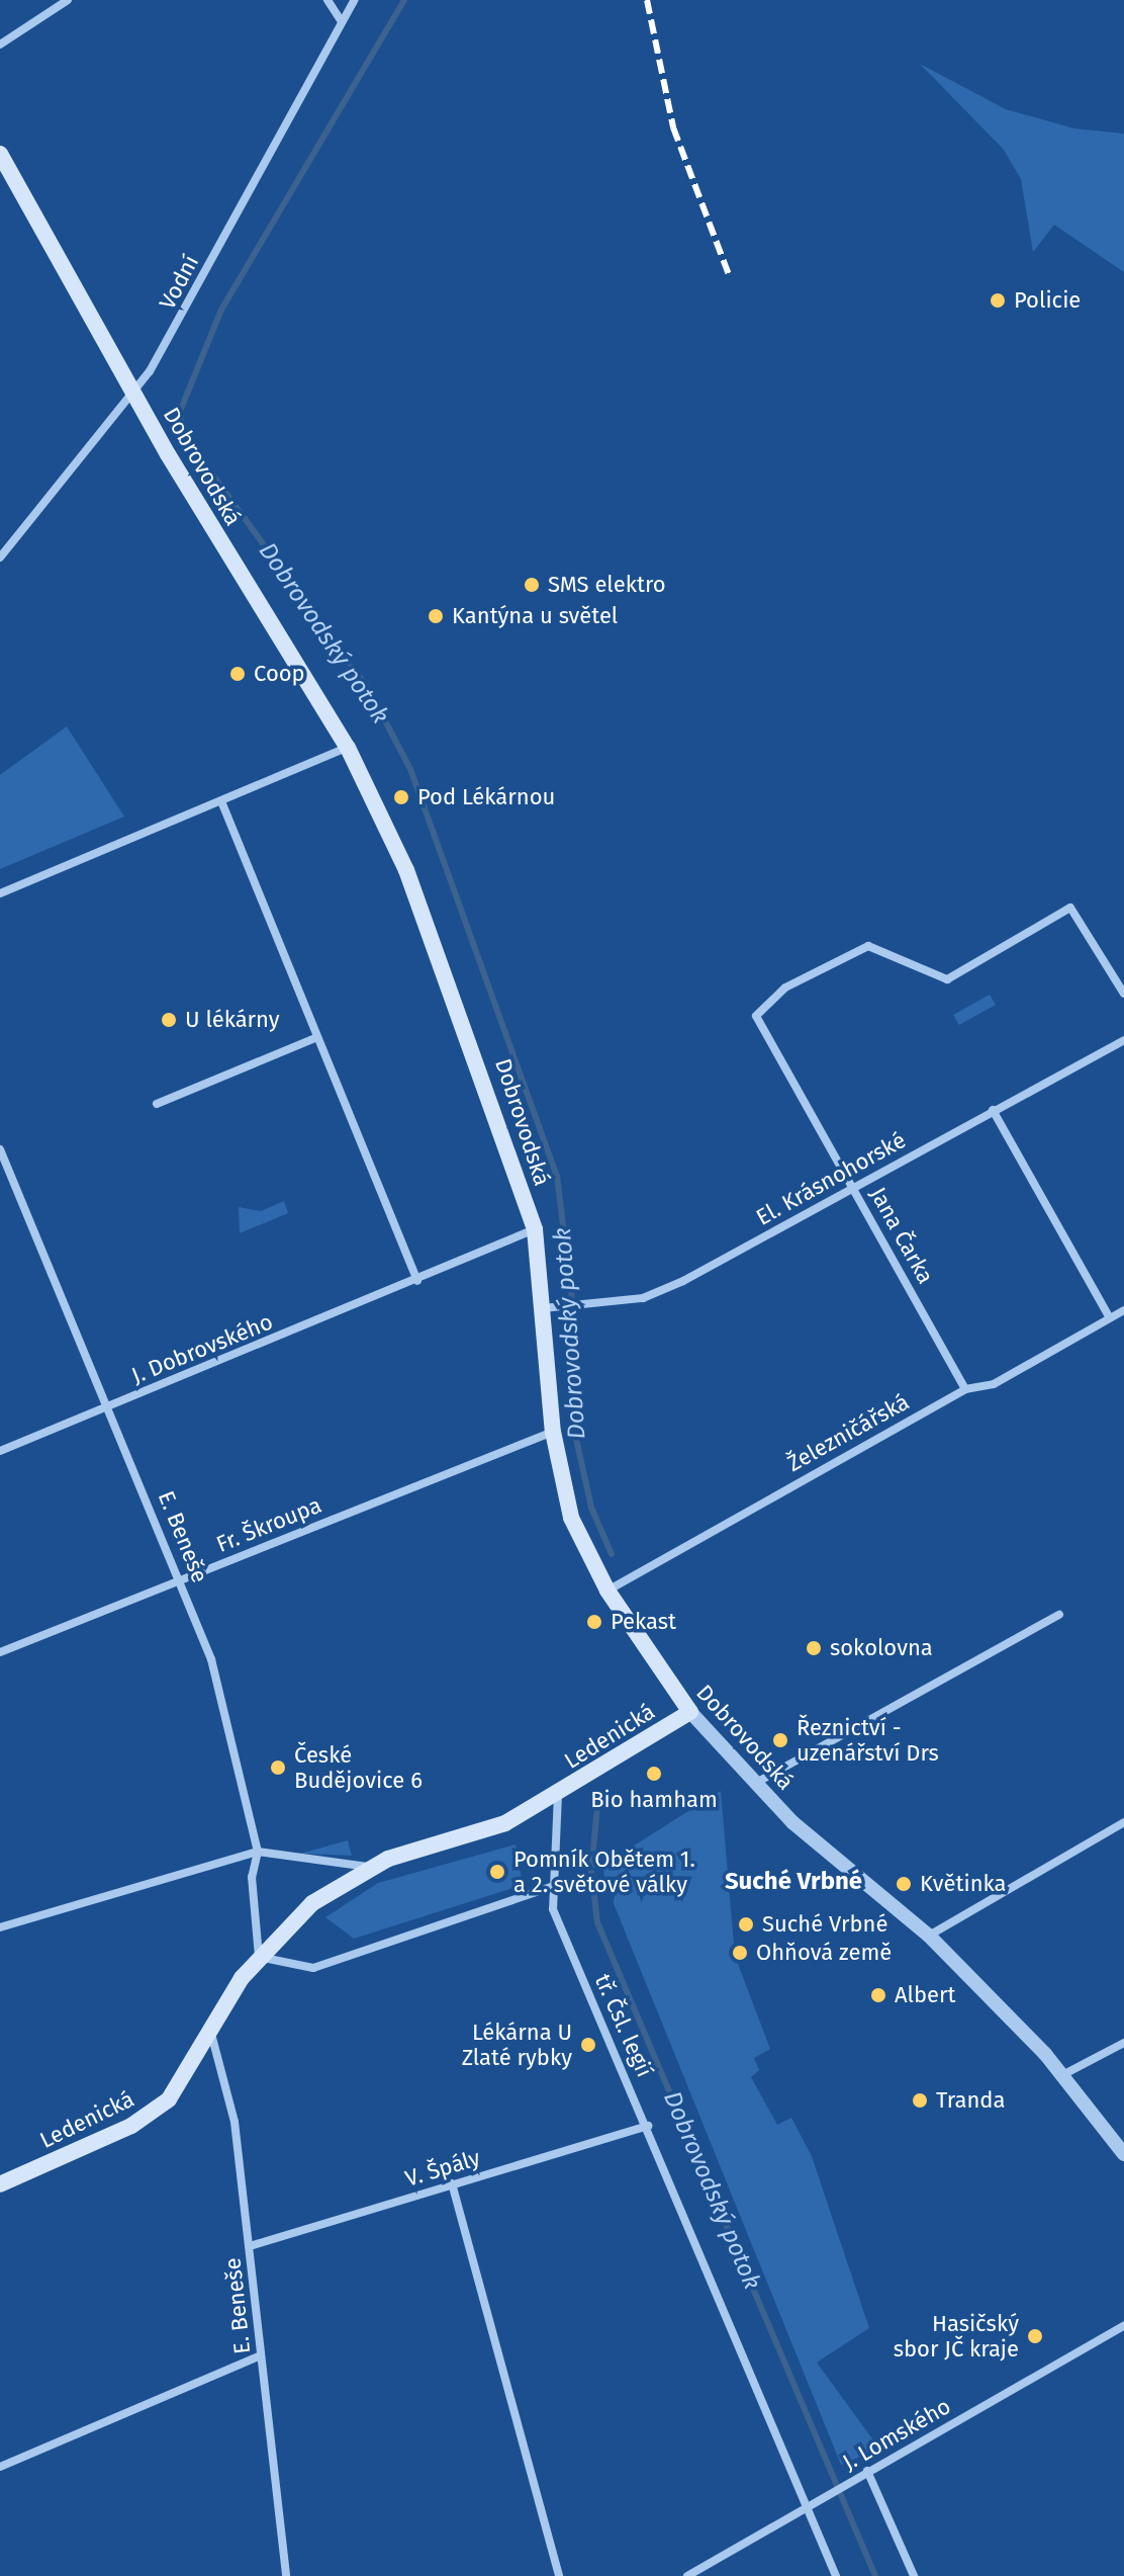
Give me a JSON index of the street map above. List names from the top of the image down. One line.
{"streets":{"main road":["Dobrovodská","Ledenická"],"street":["Vodní","El. Krásnohorské","Jana Čarka","J. Dobrovského","Železničářská","Fr. Škroupa","E. Beneše","tř. Čsl. legií","V. Špály","J. Lomského"]},"crossings":[["Vodní","Dobrovodská"],["Dobrovodská","El. Krásnohorské"],["Dobrovodská","J. Dobrovského"],["Dobrovodská","Železničářská"],["Dobrovodská","Fr. Škroupa"],["Dobrovodská","Ledenická"],["El. Krásnohorské","Jana Čarka"],["Jana Čarka","Železničářská"],["J. Dobrovského","E. Beneše"],["Fr. Škroupa","E. Beneše"],["E. Beneše","Ledenická"],["E. Beneše","V. Špály"],["Ledenická","tř. Čsl. legií"],["tř. Čsl. legií","V. Špály"],["tř. Čsl. legií","J. Lomského"]],"districts":["Suché Vrbné"],"water":["Dobrovodský potok"],"places":["Policie","SMS elektro","Kantýna u světel","Coop","Pod Lékárnou","U lékárny","Pekast","sokolovna","Řeznictví - uzenářství Drs","České Budějovice 6","Bio hamham","Pomník Obětem 1. a 2. světové války","Květinka","Suché Vrbné","Ohňová země","Albert","Lékárna U Zlaté rybky","Tranda","Hasičský sbor JČ kraje"]}
